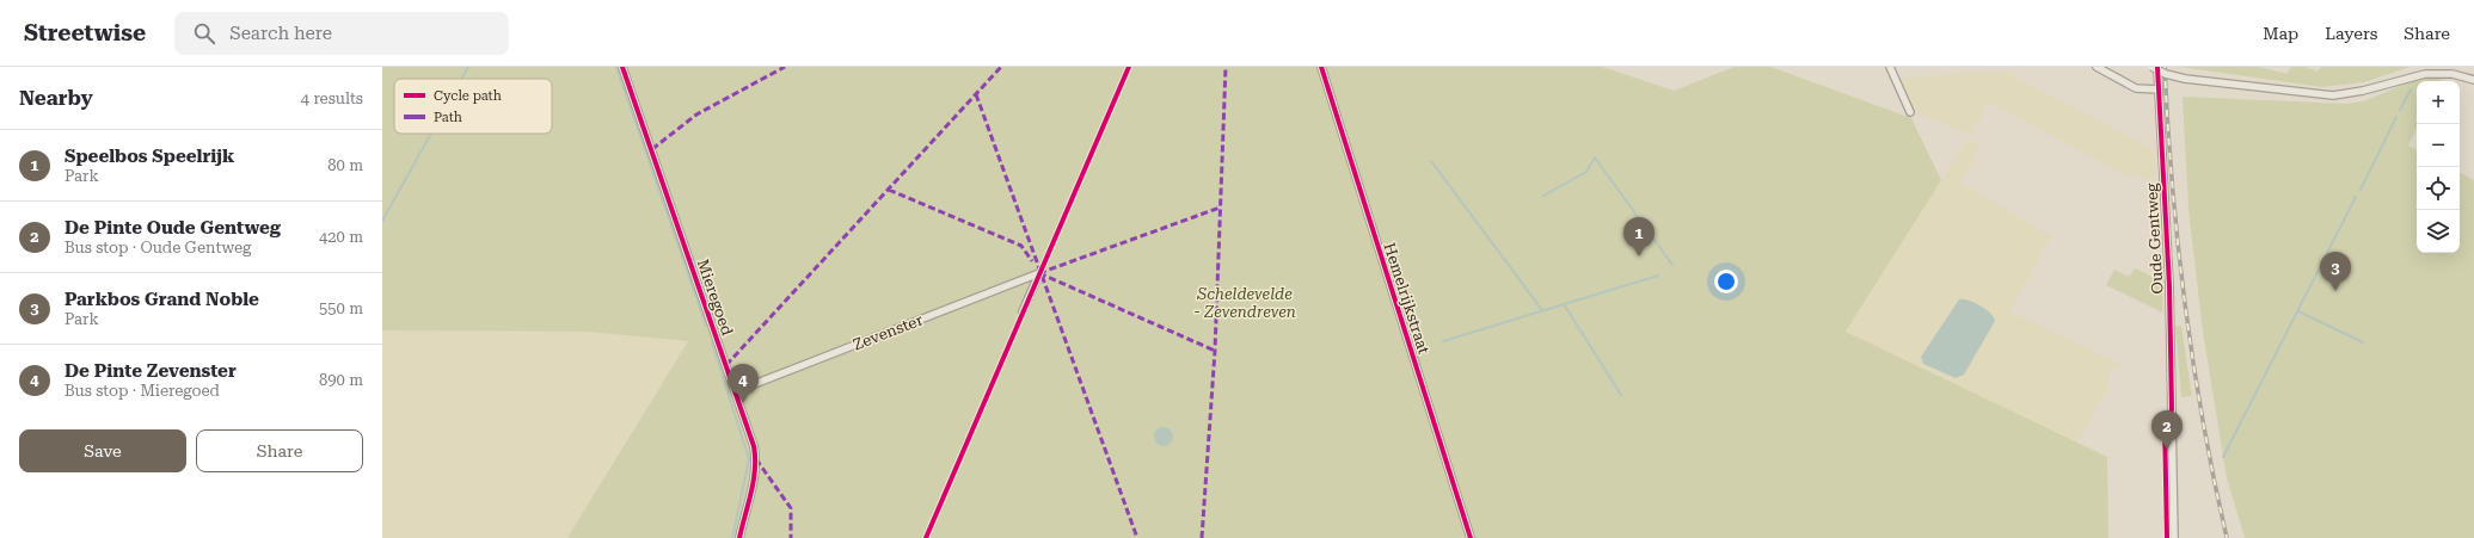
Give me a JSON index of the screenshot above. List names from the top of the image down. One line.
{"streets":{"street":["Oude Gentweg","Mieregoed","Hemelrijkstraat","Zevenster"]},"crossings":[["Mieregoed","Zevenster"]],"parks":["Scheldevelde - Zevendreven"],"legend":["Cycle path","Path"],"page":{"header":"Streetwise","search":"Search here","nav":["Map","Layers","Share"],"heading":["Nearby","4 results"],"map_buttons":["+","−"],"list":[{"mark":"1","name":"Speelbos Speelrijk","note":"Park","value":"80 m"},{"mark":"2","name":"De Pinte Oude Gentweg","note":"Bus stop · Oude Gentweg","value":"420 m"},{"mark":"3","name":"Parkbos Grand Noble","note":"Park","value":"550 m"},{"mark":"4","name":"De Pinte Zevenster","note":"Bus stop · Mieregoed","value":"890 m"}],"pins":["1","3","4","2"],"buttons":["Save","Share"]}}
